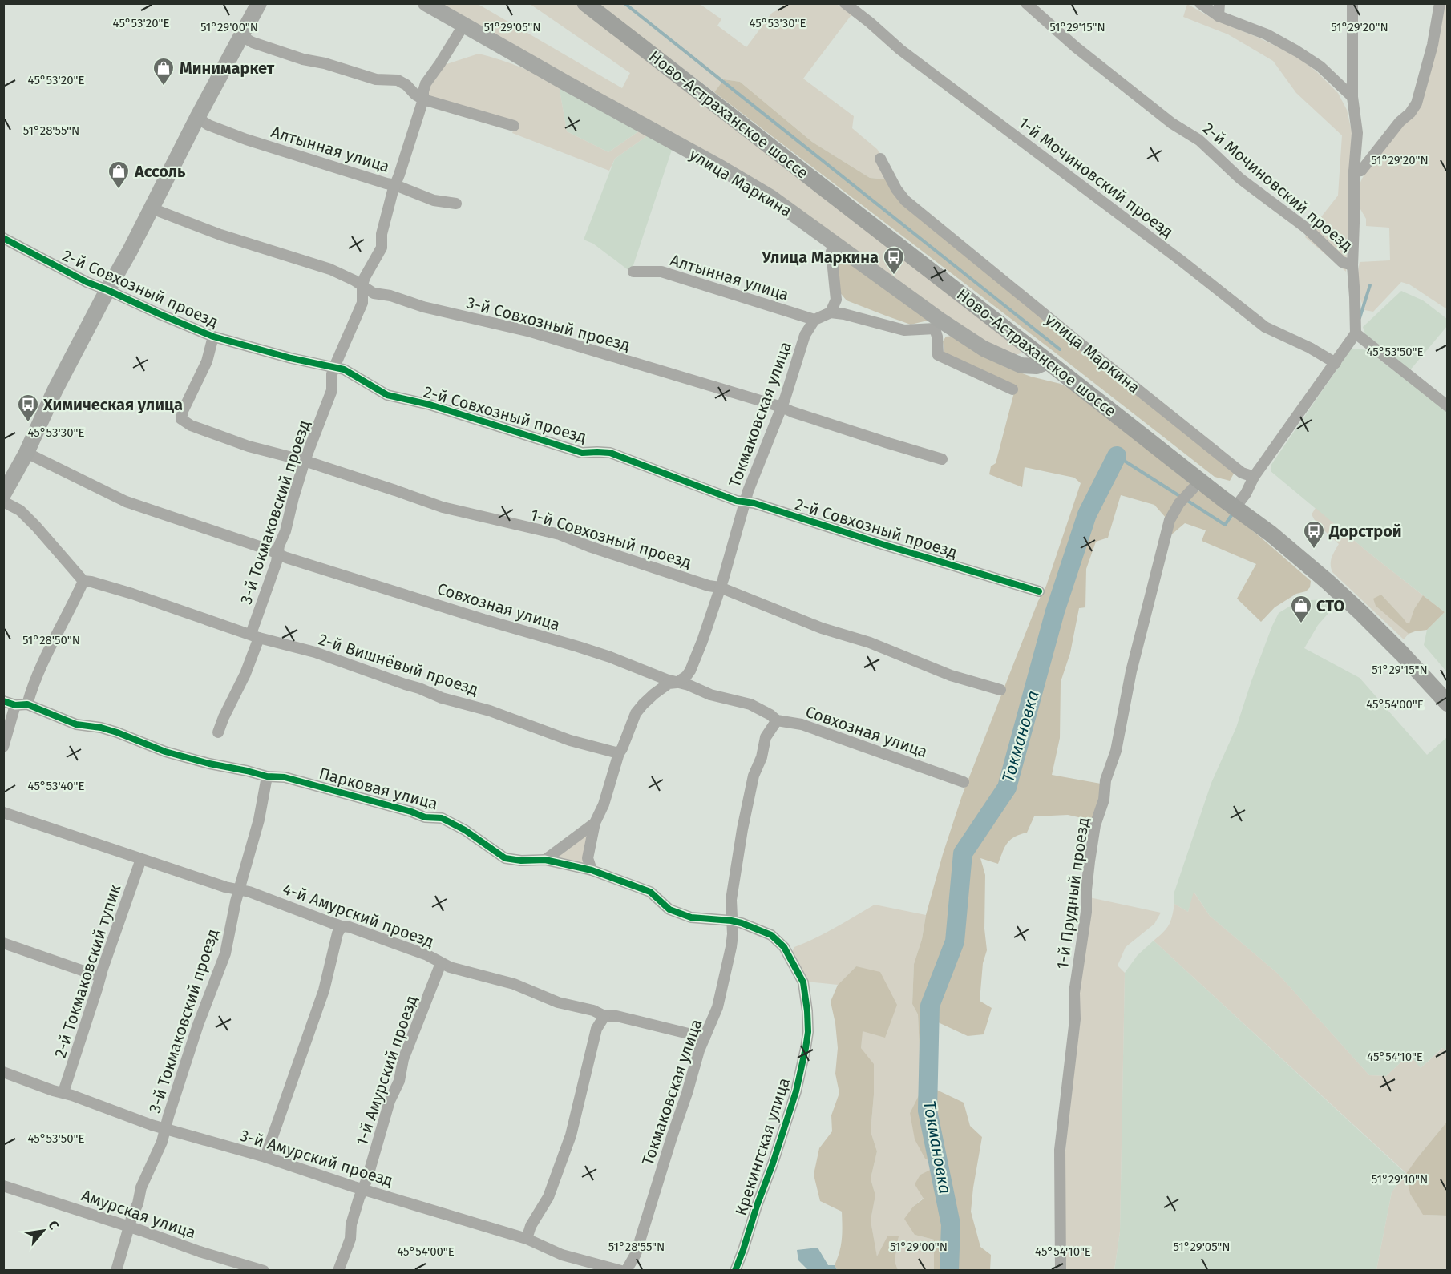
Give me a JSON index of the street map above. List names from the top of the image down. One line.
{"streets":{"main road":["Ново-Астраханское шоссе"],"street":["Алтынная улица","1-й Мочиновский проезд","улица Маркина","2-й Мочиновский проезд","2-й Совхозный проезд","3-й Совхозный проезд","Токмаковская улица","3-й Токмаковский проезд","1-й Совхозный проезд","Совхозная улица","2-й Вишнёвый проезд","Парковая улица","1-й Прудный проезд","4-й Амурский проезд","2-й Токмаковский тупик","1-й Амурский проезд","Крекингская улица","3-й Амурский проезд","Амурская улица"]},"crossings":[["Ново-Астраханское шоссе","улица Маркина"],["Ново-Астраханское шоссе","1-й Прудный проезд"],["Алтынная улица","Токмаковская улица"],["Алтынная улица","3-й Токмаковский проезд"],["улица Маркина","3-й Токмаковский проезд"],["2-й Совхозный проезд","Токмаковская улица"],["2-й Совхозный проезд","3-й Токмаковский проезд"],["2-й Совхозный проезд","1-й Совхозный проезд"],["3-й Совхозный проезд","Токмаковская улица"],["3-й Совхозный проезд","3-й Токмаковский проезд"],["Токмаковская улица","1-й Совхозный проезд"],["Токмаковская улица","Совхозная улица"],["Токмаковская улица","Парковая улица"],["Токмаковская улица","4-й Амурский проезд"],["3-й Токмаковский проезд","1-й Совхозный проезд"],["3-й Токмаковский проезд","Совхозная улица"],["3-й Токмаковский проезд","2-й Вишнёвый проезд"],["3-й Токмаковский проезд","Парковая улица"],["3-й Токмаковский проезд","4-й Амурский проезд"],["3-й Токмаковский проезд","3-й Амурский проезд"],["3-й Токмаковский проезд","Амурская улица"],["Парковая улица","Крекингская улица"],["4-й Амурский проезд","2-й Токмаковский тупик"],["4-й Амурский проезд","1-й Амурский проезд"],["2-й Токмаковский тупик","3-й Амурский проезд"],["1-й Амурский проезд","3-й Амурский проезд"]],"water":["Токмановка"],"places":{"shop":["Минимаркет","Ассоль","СТО"],"bus stop":["Улица Маркина","Химическая улица","Дорстрой"]},"north":"top right","coordinates":["45°53'20\"E","45°53'30\"E","51°29'00\"N","51°29'05\"N","51°29'15\"N","51°29'20\"N","51°28'55\"N","45°53'50\"E","51°28'50\"N","45°54'00\"E","45°53'40\"E","45°54'10\"E","51°29'10\"N"]}
